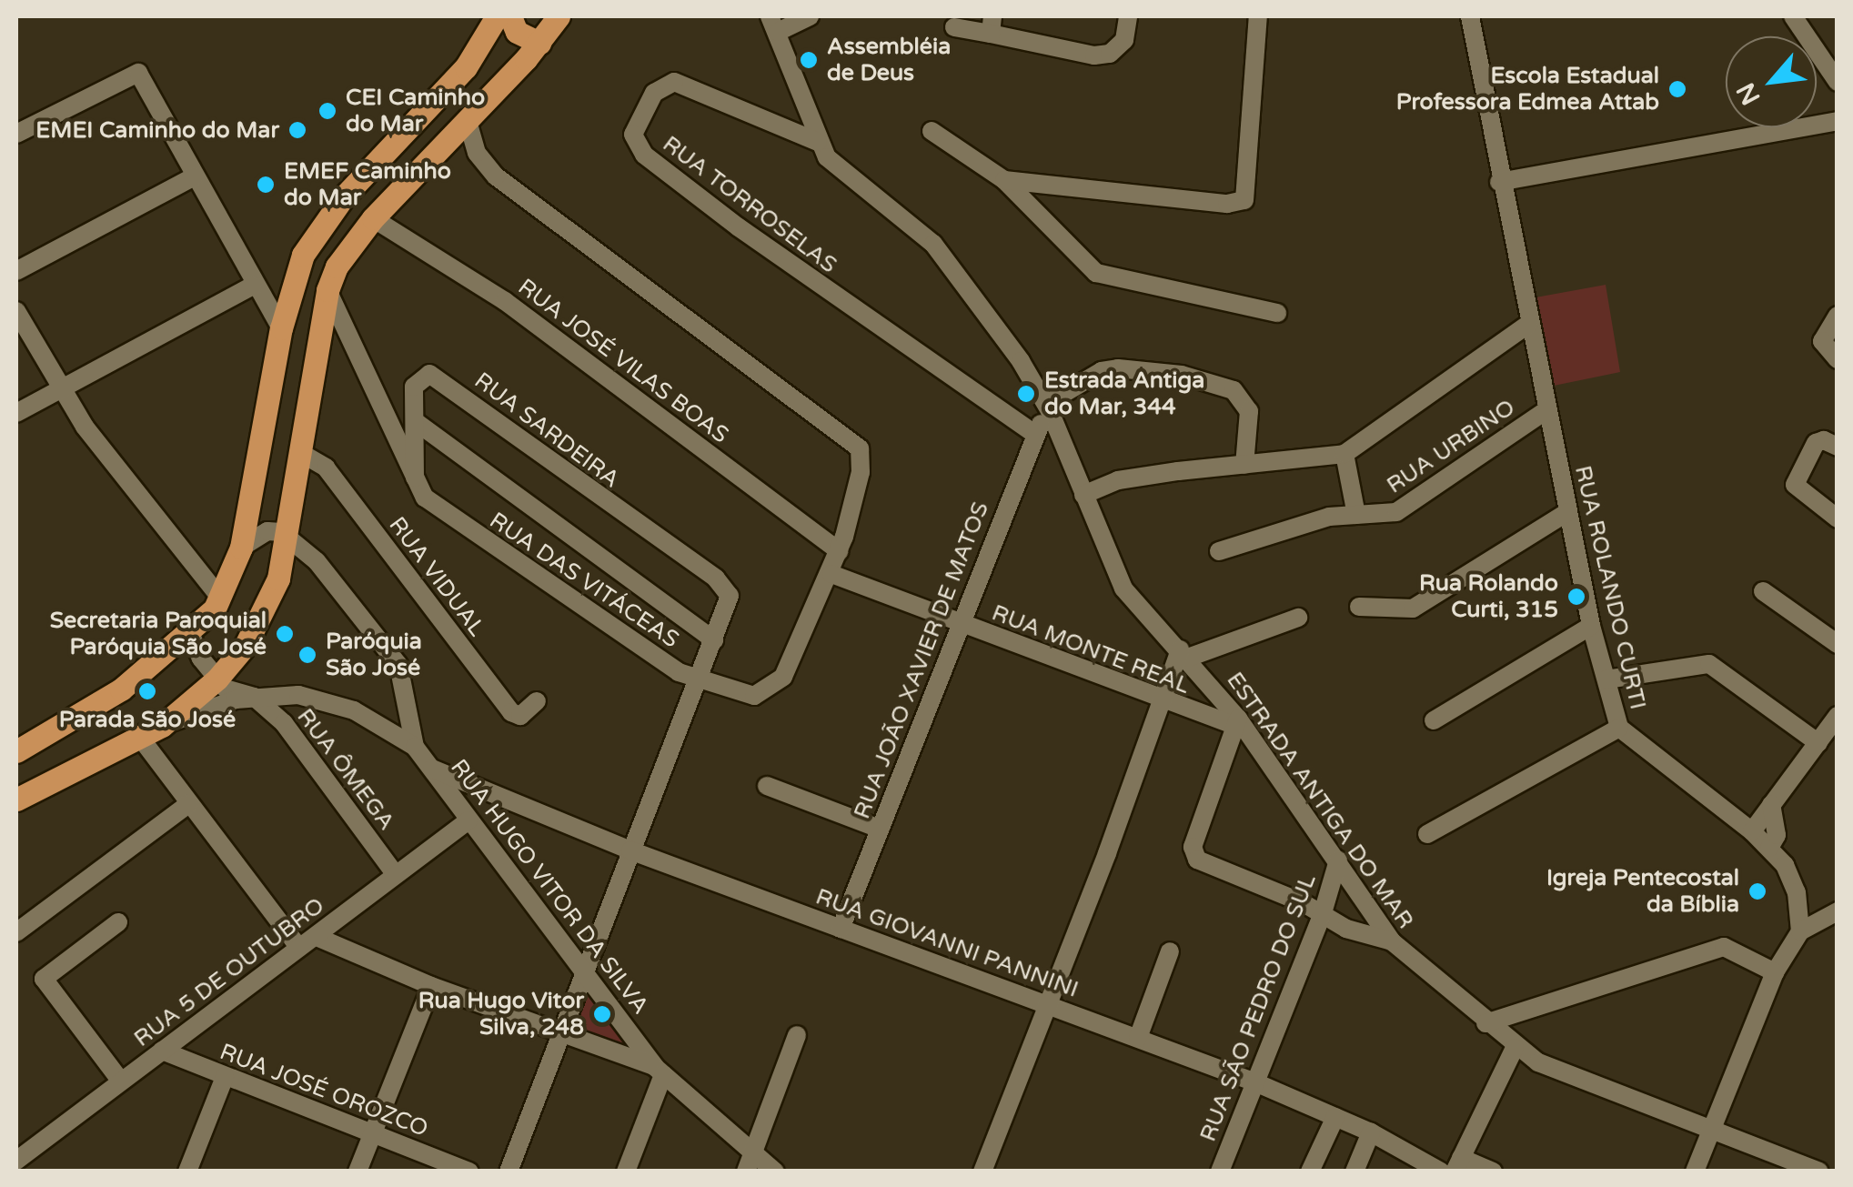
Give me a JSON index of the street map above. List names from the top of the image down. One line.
{"streets":{"street":["RUA TORROSELAS","RUA JOSÉ VILAS BOAS","RUA SARDEIRA","RUA URBINO","RUA VIDUAL","RUA DAS VITÁCEAS","RUA ROLANDO CURTI","RUA MONTE REAL","RUA JOÃO XAVIER DE MATOS","RUA ÔMEGA","ESTRADA ANTIGA DO MAR","RUA HUGO VITOR DA SILVA","RUA GIOVANNI PANNINI","RUA 5 DE OUTUBRO","RUA SÃO PEDRO DO SUL","RUA JOSÉ OROZCO"]},"crossings":[["RUA TORROSELAS","RUA JOÃO XAVIER DE MATOS"],["RUA TORROSELAS","ESTRADA ANTIGA DO MAR"],["RUA JOSÉ VILAS BOAS","RUA DAS VITÁCEAS"],["RUA SARDEIRA","RUA DAS VITÁCEAS"],["RUA URBINO","RUA ROLANDO CURTI"],["RUA DAS VITÁCEAS","RUA MONTE REAL"],["RUA MONTE REAL","RUA JOÃO XAVIER DE MATOS"],["RUA MONTE REAL","ESTRADA ANTIGA DO MAR"],["RUA JOÃO XAVIER DE MATOS","ESTRADA ANTIGA DO MAR"],["RUA JOÃO XAVIER DE MATOS","RUA GIOVANNI PANNINI"],["RUA ÔMEGA","RUA HUGO VITOR DA SILVA"],["RUA ÔMEGA","RUA 5 DE OUTUBRO"],["ESTRADA ANTIGA DO MAR","RUA SÃO PEDRO DO SUL"],["RUA HUGO VITOR DA SILVA","RUA GIOVANNI PANNINI"],["RUA HUGO VITOR DA SILVA","RUA 5 DE OUTUBRO"],["RUA GIOVANNI PANNINI","RUA SÃO PEDRO DO SUL"],["RUA 5 DE OUTUBRO","RUA JOSÉ OROZCO"]],"places":["Assembléia de Deus","Escola Estadual Professora Edmea Attab","CEI Caminho do Mar","EMEI Caminho do Mar","EMEF Caminho do Mar","Estrada Antiga do Mar, 344","Rua Rolando Curti, 315","Secretaria Paroquial Paróquia São José","Paróquia São José","Parada São José","Igreja Pentecostal da Bíblia","Rua Hugo Vitor Silva, 248"],"north":"bottom left"}
